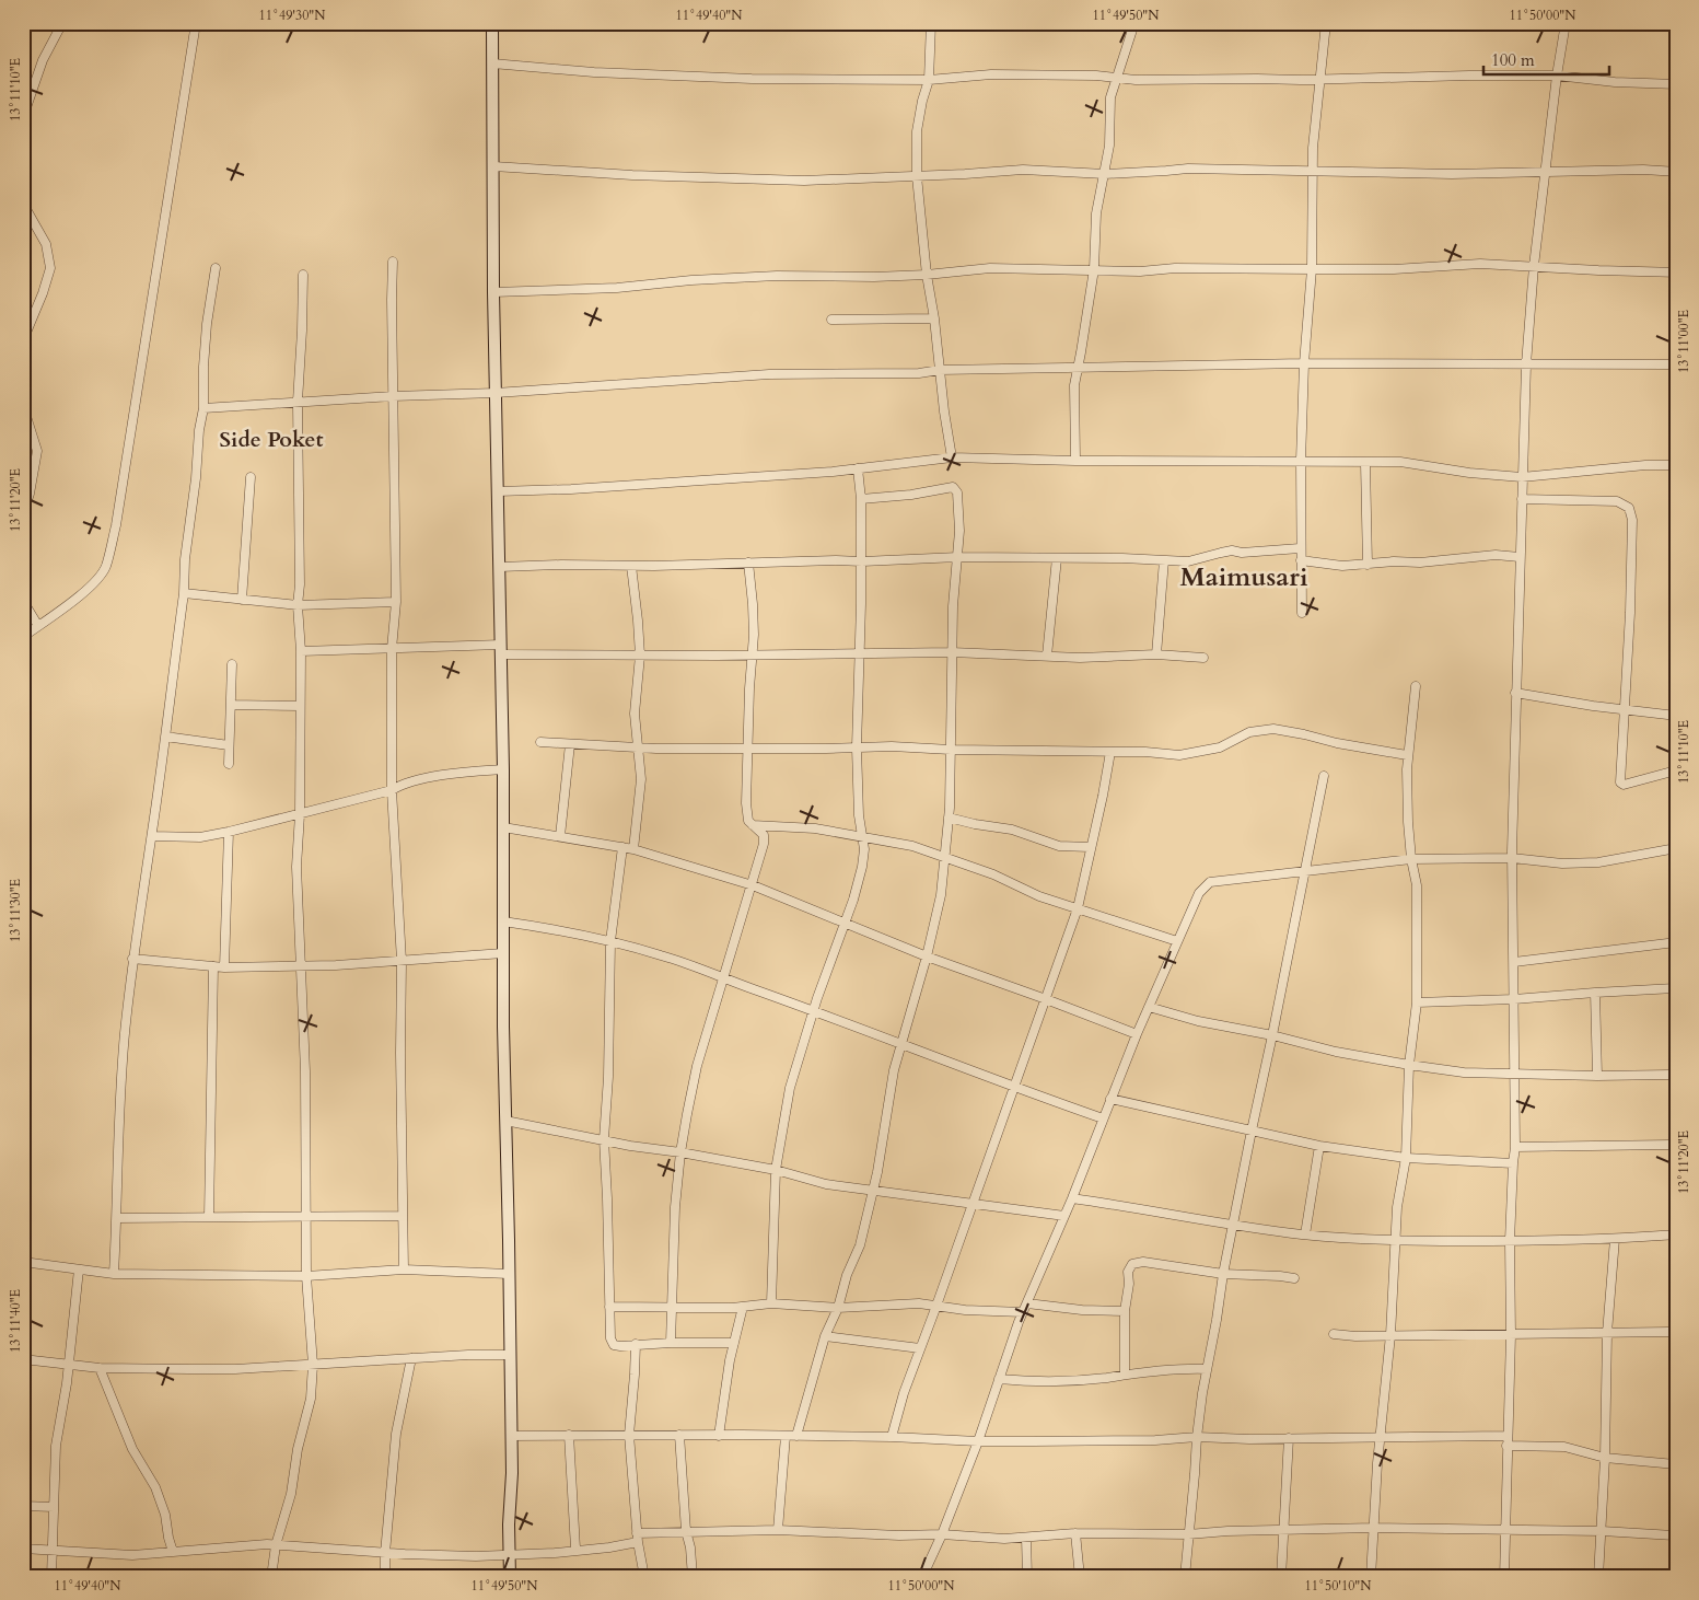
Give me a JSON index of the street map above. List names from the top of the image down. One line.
{"districts":["Side Poket","Maimusari"],"scale_bar":"100 m","coordinates":["11°49'30\"N","11°49'40\"N","11°49'50\"N","11°50'00\"N","13°11'10\"E","13°11'00\"E","13°11'20\"E","13°11'30\"E","13°11'40\"E","11°50'10\"N"]}
